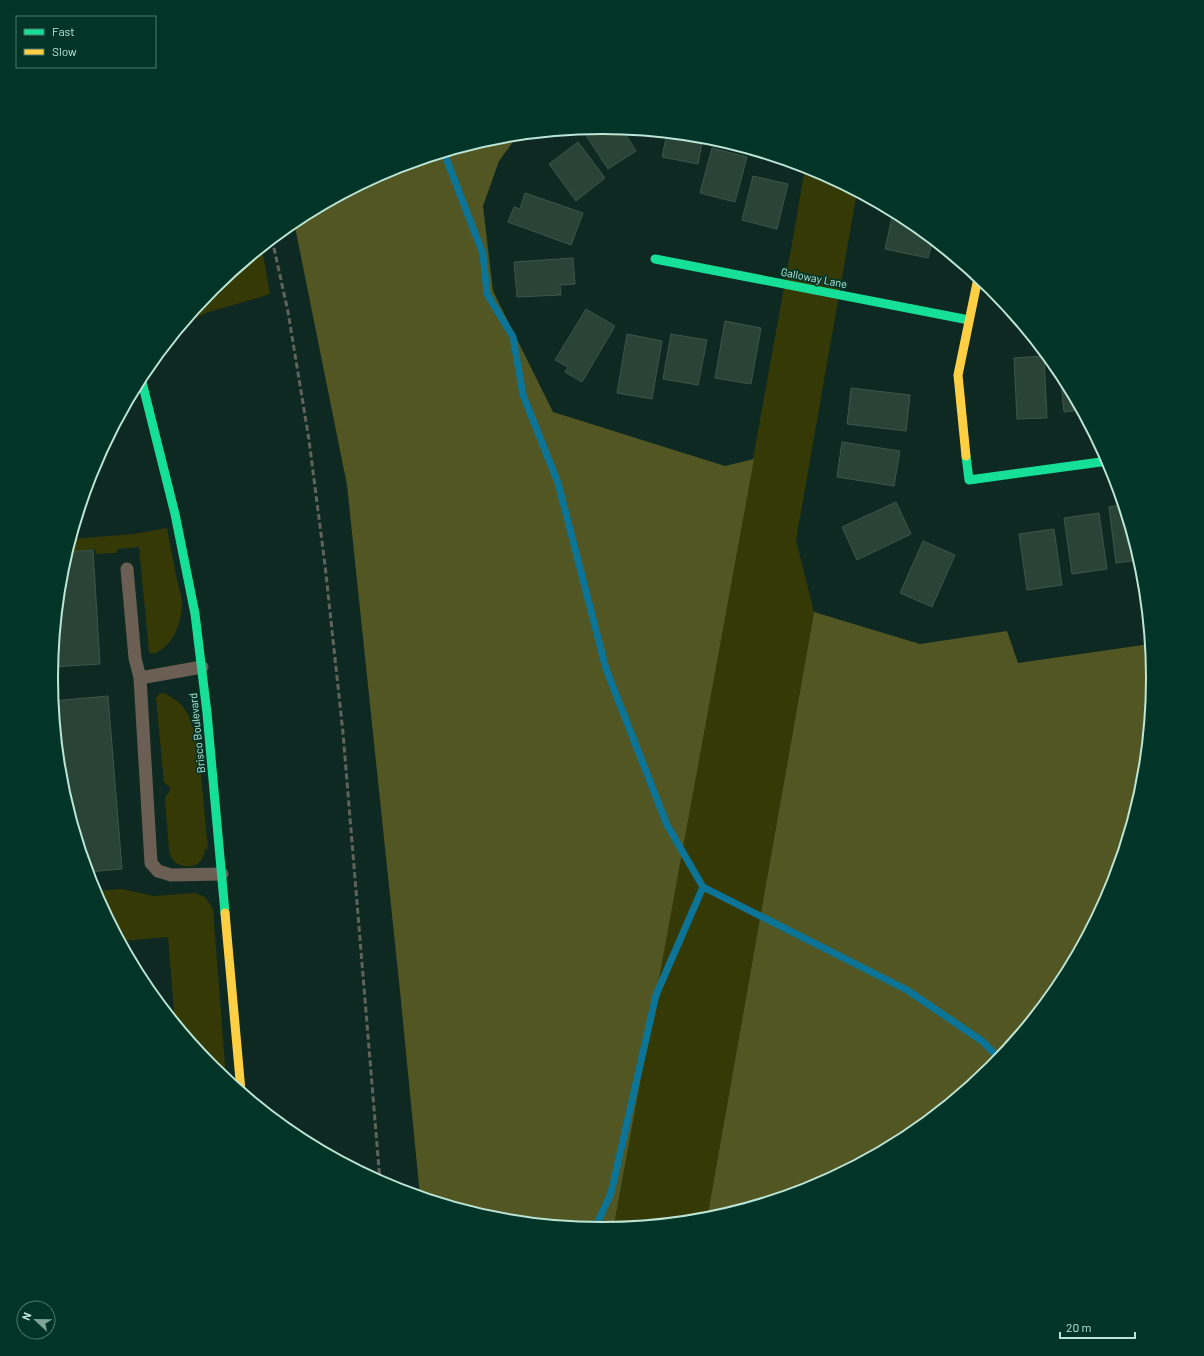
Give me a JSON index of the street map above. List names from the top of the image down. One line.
{"streets":{"street":["Galloway Lane","Brisco Boulevard"]},"legend":["Fast","Slow"],"scale_bar":"20 m","north":"left"}
